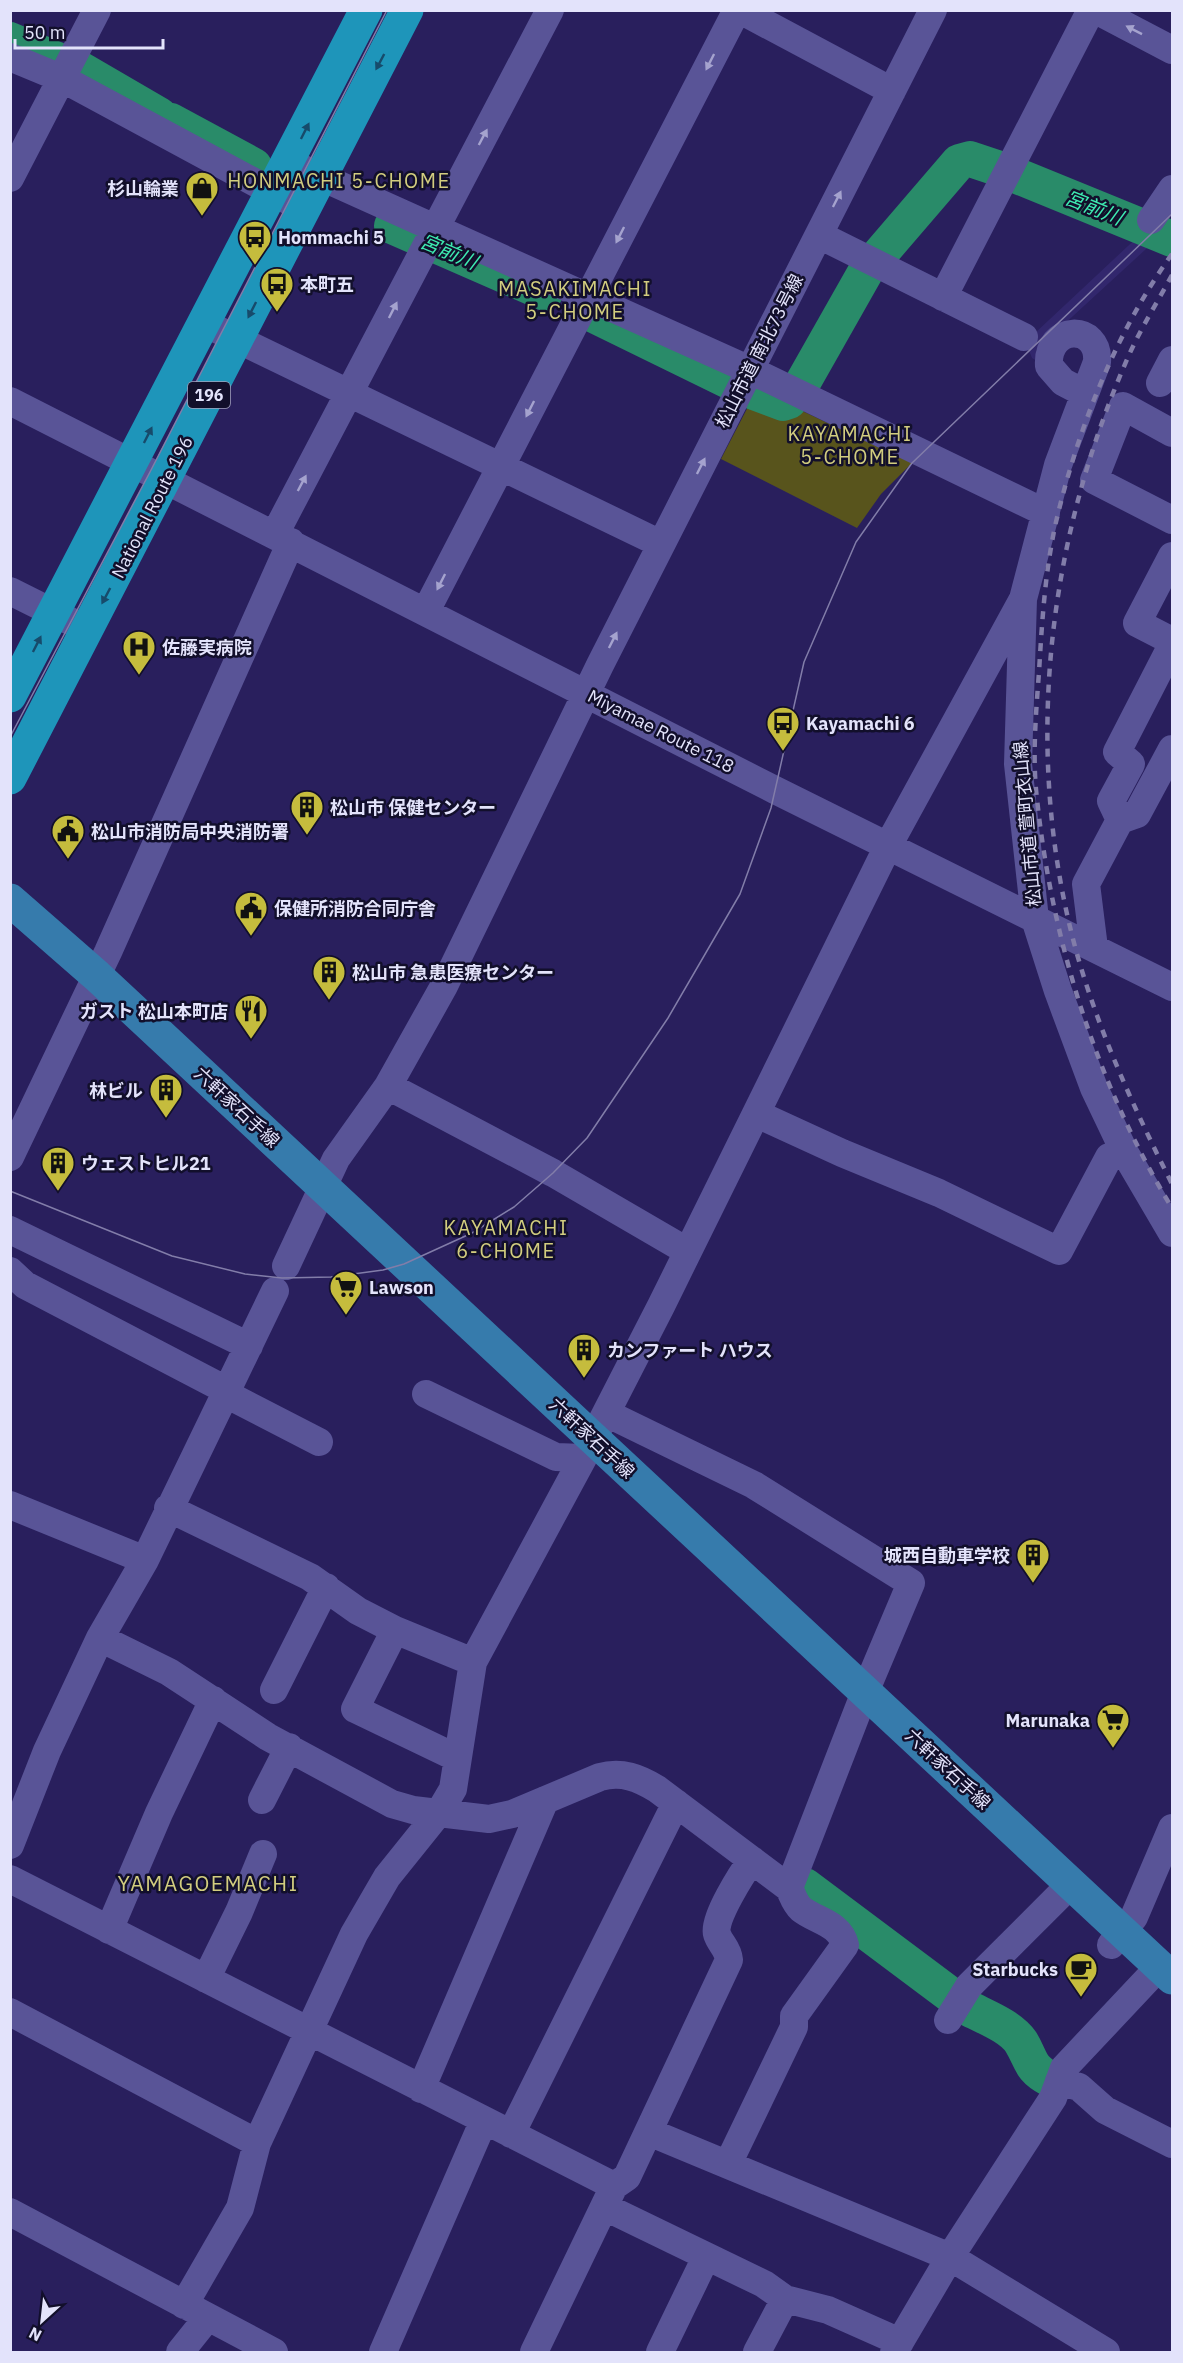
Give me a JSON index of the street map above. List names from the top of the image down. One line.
{"streets":{"highway":["196","National Route 196"],"main road":["六軒家石手線"],"street":["松山市道 南北73号線","Miyamae Route 118","松山市道 萱町衣山線"]},"crossings":[["松山市道 南北73号線","Miyamae Route 118"],["松山市道 南北73号線","六軒家石手線"],["National Route 196","Miyamae Route 118"],["Miyamae Route 118","松山市道 萱町衣山線"]],"districts":["HONMACHI 5-CHOME","MASAKIMACHI 5-CHOME","KAYAMACHI 5-CHOME","KAYAMACHI 6-CHOME","YAMAGOEMACHI"],"water":["宮前川"],"places":{"shop":["杉山輪業"],"bus stop":["Hommachi 5","本町五","Kayamachi 6"],"hospital":["佐藤実病院"],"building":["松山市 保健センター","松山市 急患医療センター","林ビル","ウェストヒル21","カンファート ハウス","城西自動車学校"],"public building":["松山市消防局中央消防署","保健所消防合同庁舎"],"restaurant":["ガスト 松山本町店"],"supermarket":["Lawson","Marunaka"],"cafe":["Starbucks"]},"scale_bar":"50 m","north":"bottom left"}
